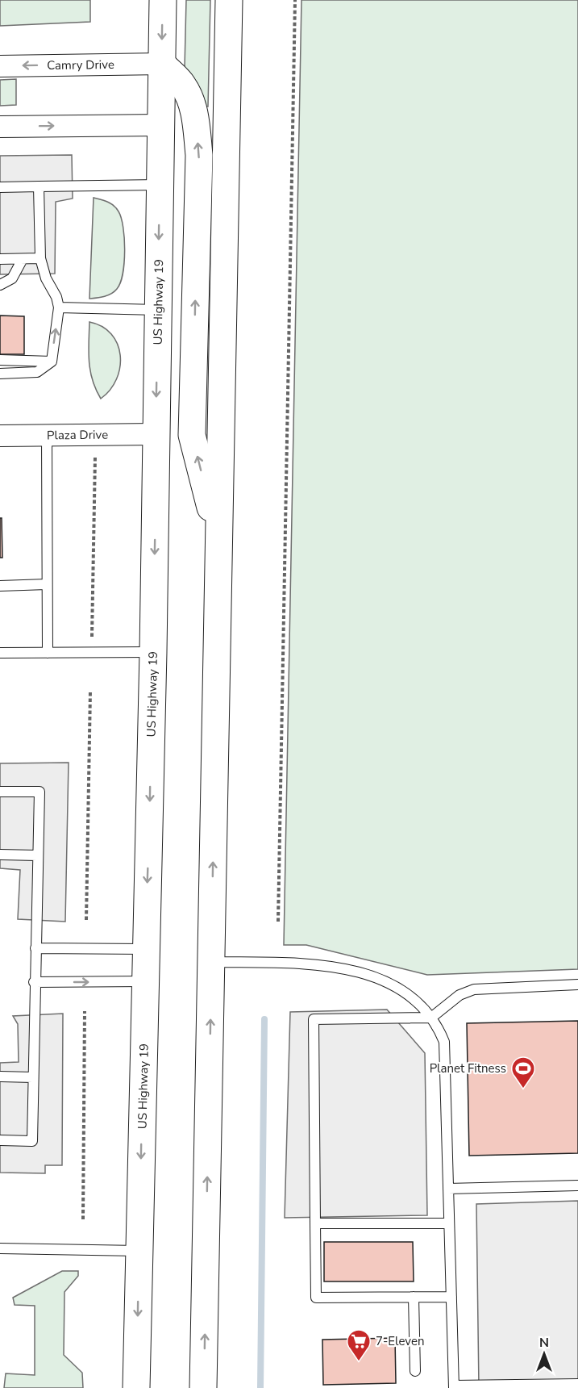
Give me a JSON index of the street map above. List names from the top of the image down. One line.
{"streets":{"highway":["US Highway 19"],"street":["Camry Drive","Plaza Drive"]},"crossings":[["Camry Drive","US Highway 19"],["US Highway 19","Plaza Drive"]],"places":{"sports":["Planet Fitness"],"supermarket":["7-Eleven"]},"north":"top"}
